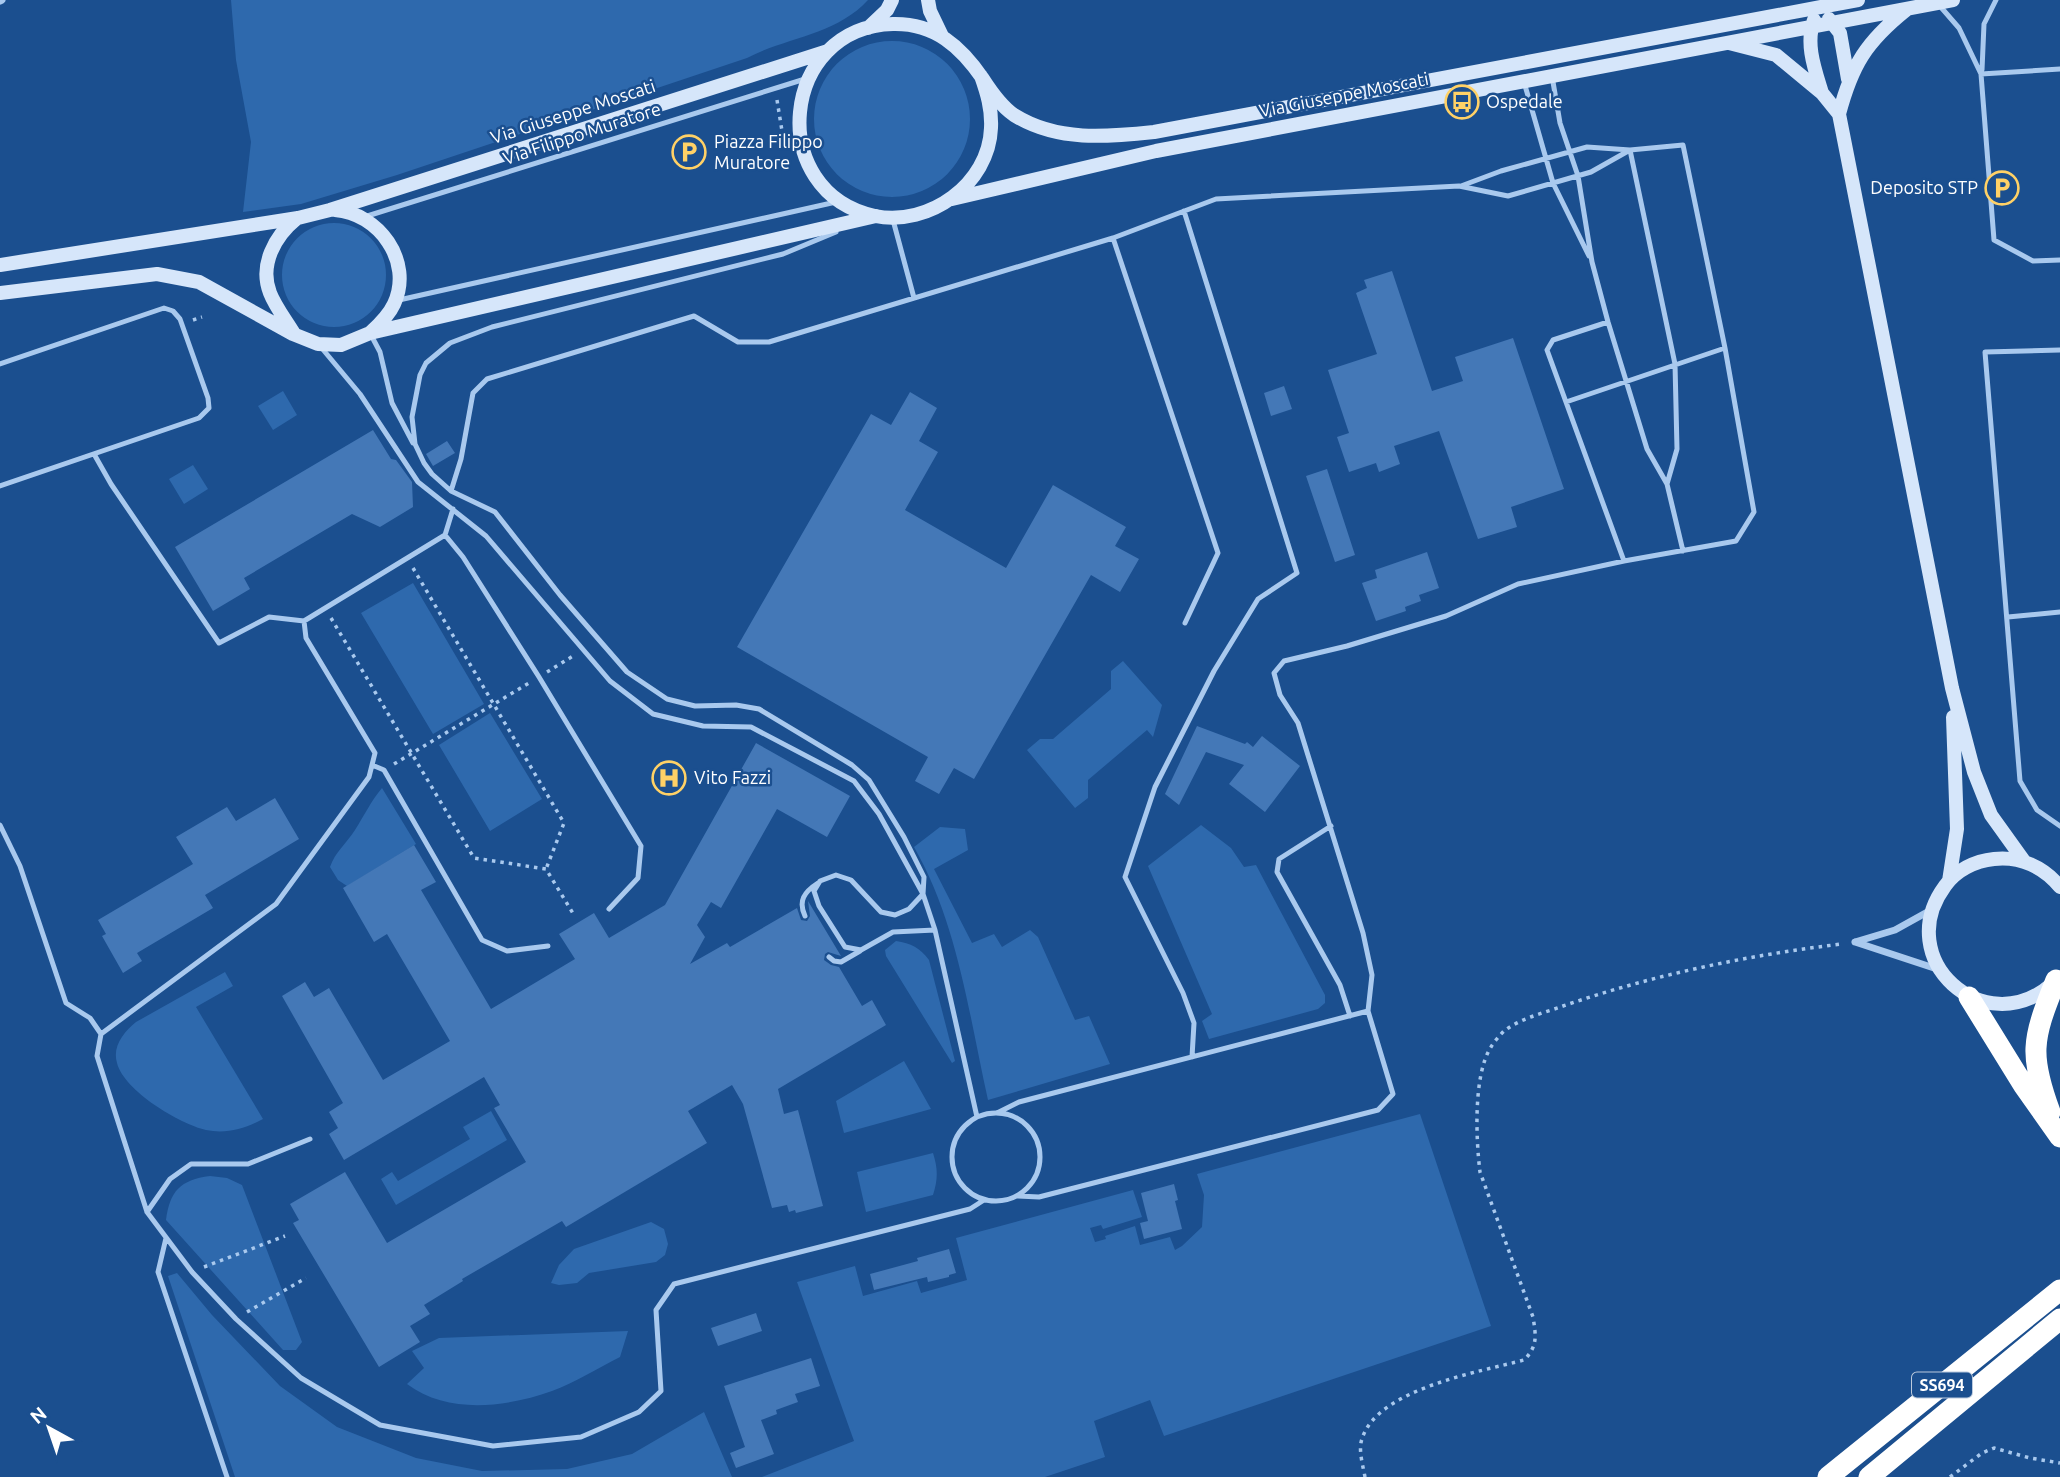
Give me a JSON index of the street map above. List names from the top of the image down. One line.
{"streets":{"highway":["SS694"],"street":["Via Giuseppe Moscati"],"lane":["Via Filippo Muratore"]},"crossings":[["Via Giuseppe Moscati","Via Filippo Muratore"]],"places":{"bus stop":["Ospedale"],"parking":["Piazza Filippo Muratore","Deposito STP"],"hospital":["Vito Fazzi"]},"north":"top left"}
